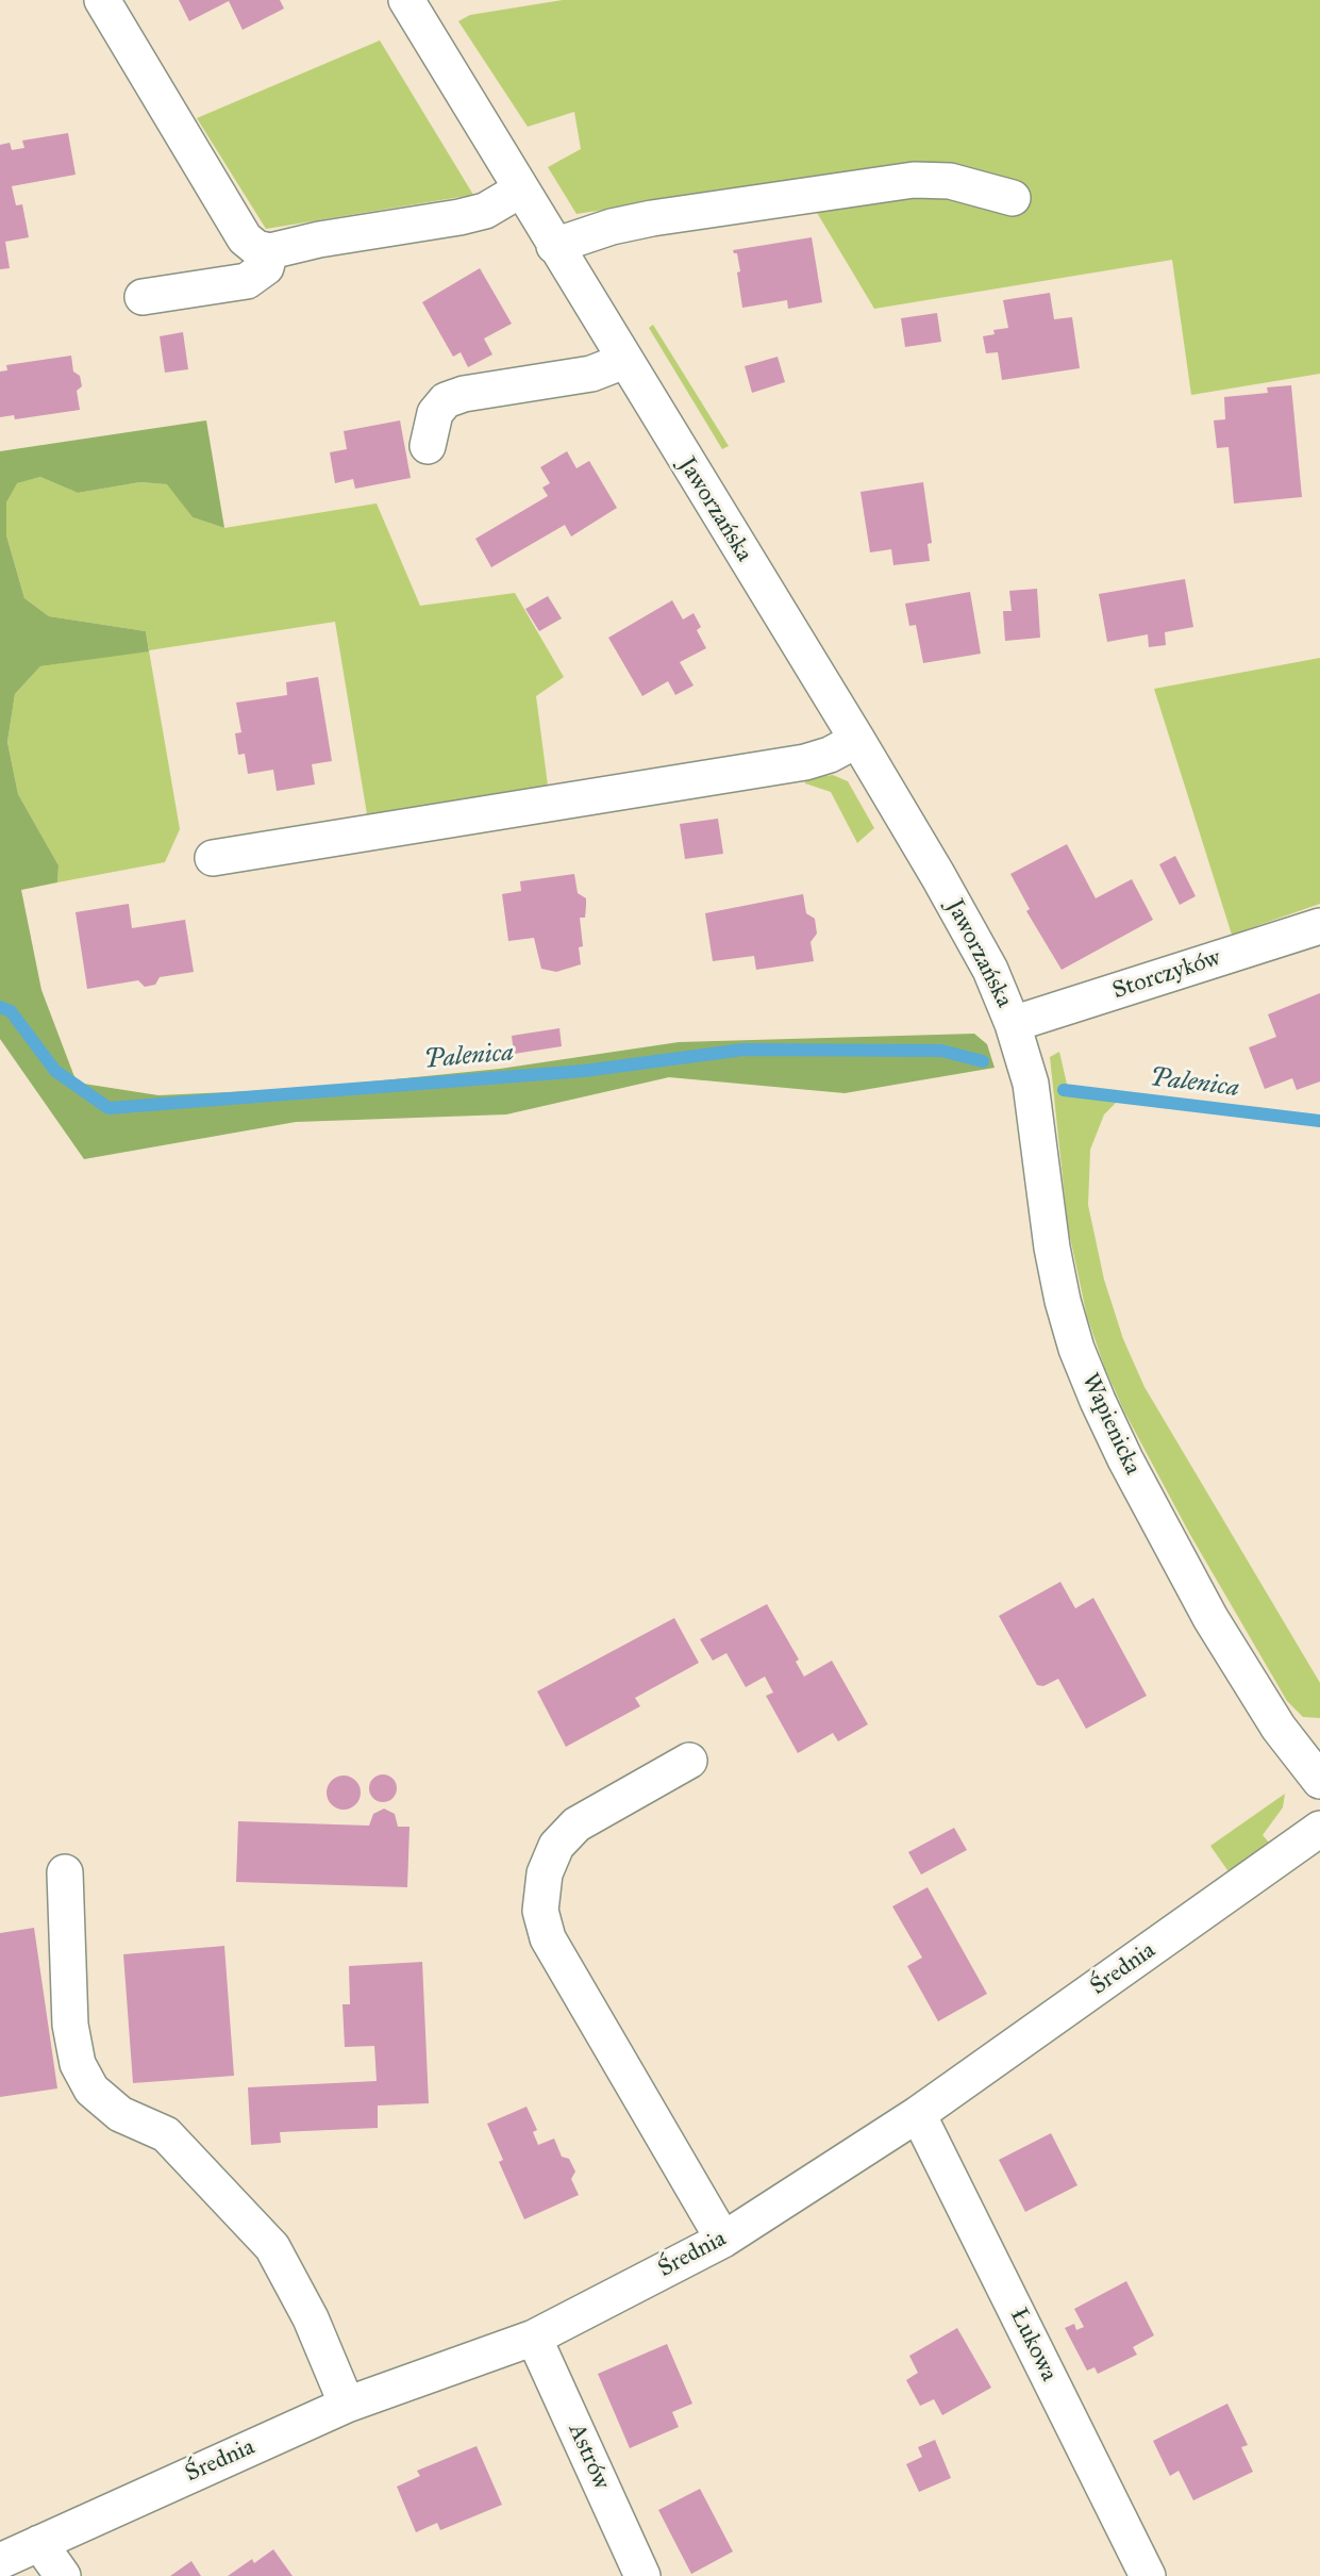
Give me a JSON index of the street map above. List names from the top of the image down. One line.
{"streets":{"street":["Jaworzańska","Storczyków","Wapienicka","Średnia","Łukowa","Astrów"]},"crossings":[["Jaworzańska","Storczyków"],["Jaworzańska","Wapienicka"],["Storczyków","Wapienicka"],["Średnia","Łukowa"],["Średnia","Astrów"]],"water":["Palenica"]}
